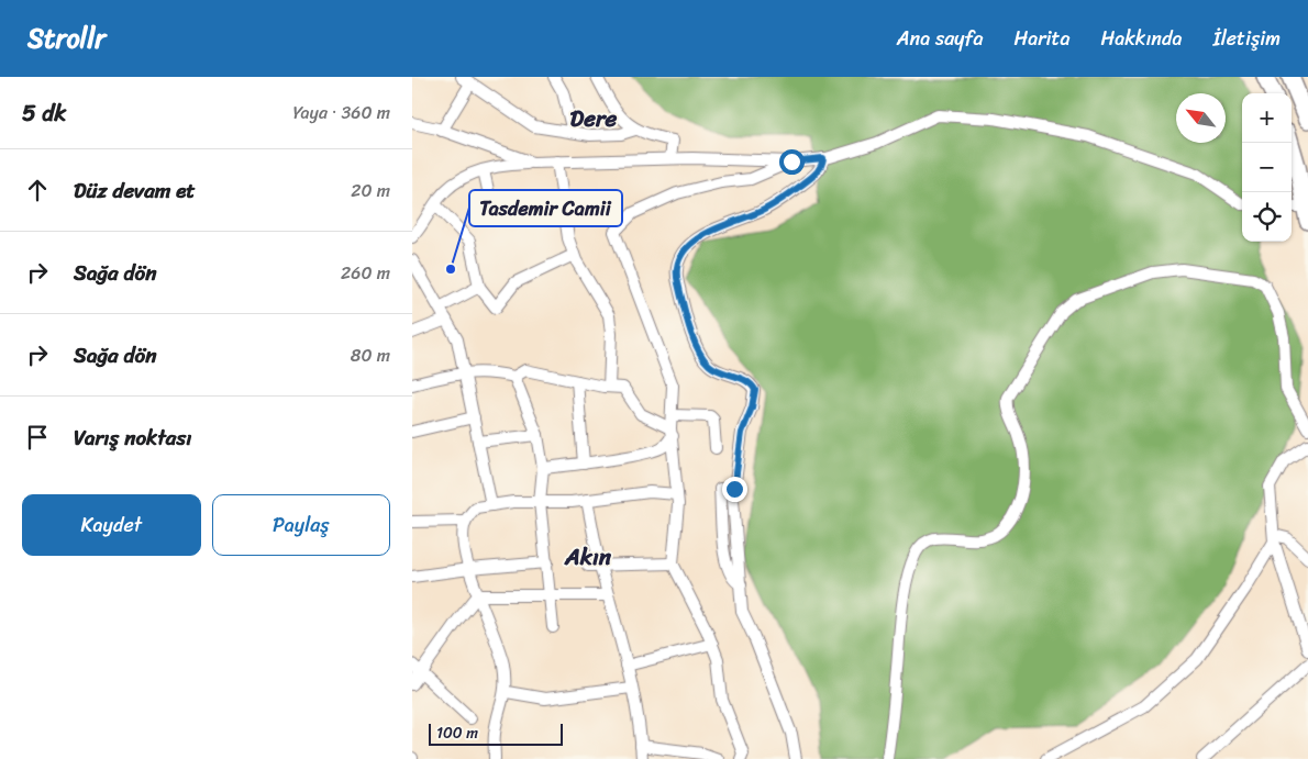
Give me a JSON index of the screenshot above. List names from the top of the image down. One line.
{"districts":["Dere","Akın"],"places":["Tasdemir Camii"],"scale_bar":"100 m","north":"top left","page":{"header":"Strollr","nav":["Ana sayfa","Harita","Hakkında","İletişim"],"heading":["5 dk","Yaya · 360 m"],"map_buttons":["+","−"],"list":[["Düz devam et","20 m"],["Sağa dön","260 m"],["Sağa dön","80 m"],"Varış noktası"],"buttons":["Kaydet","Paylaş"],"scale":"100 m"}}
